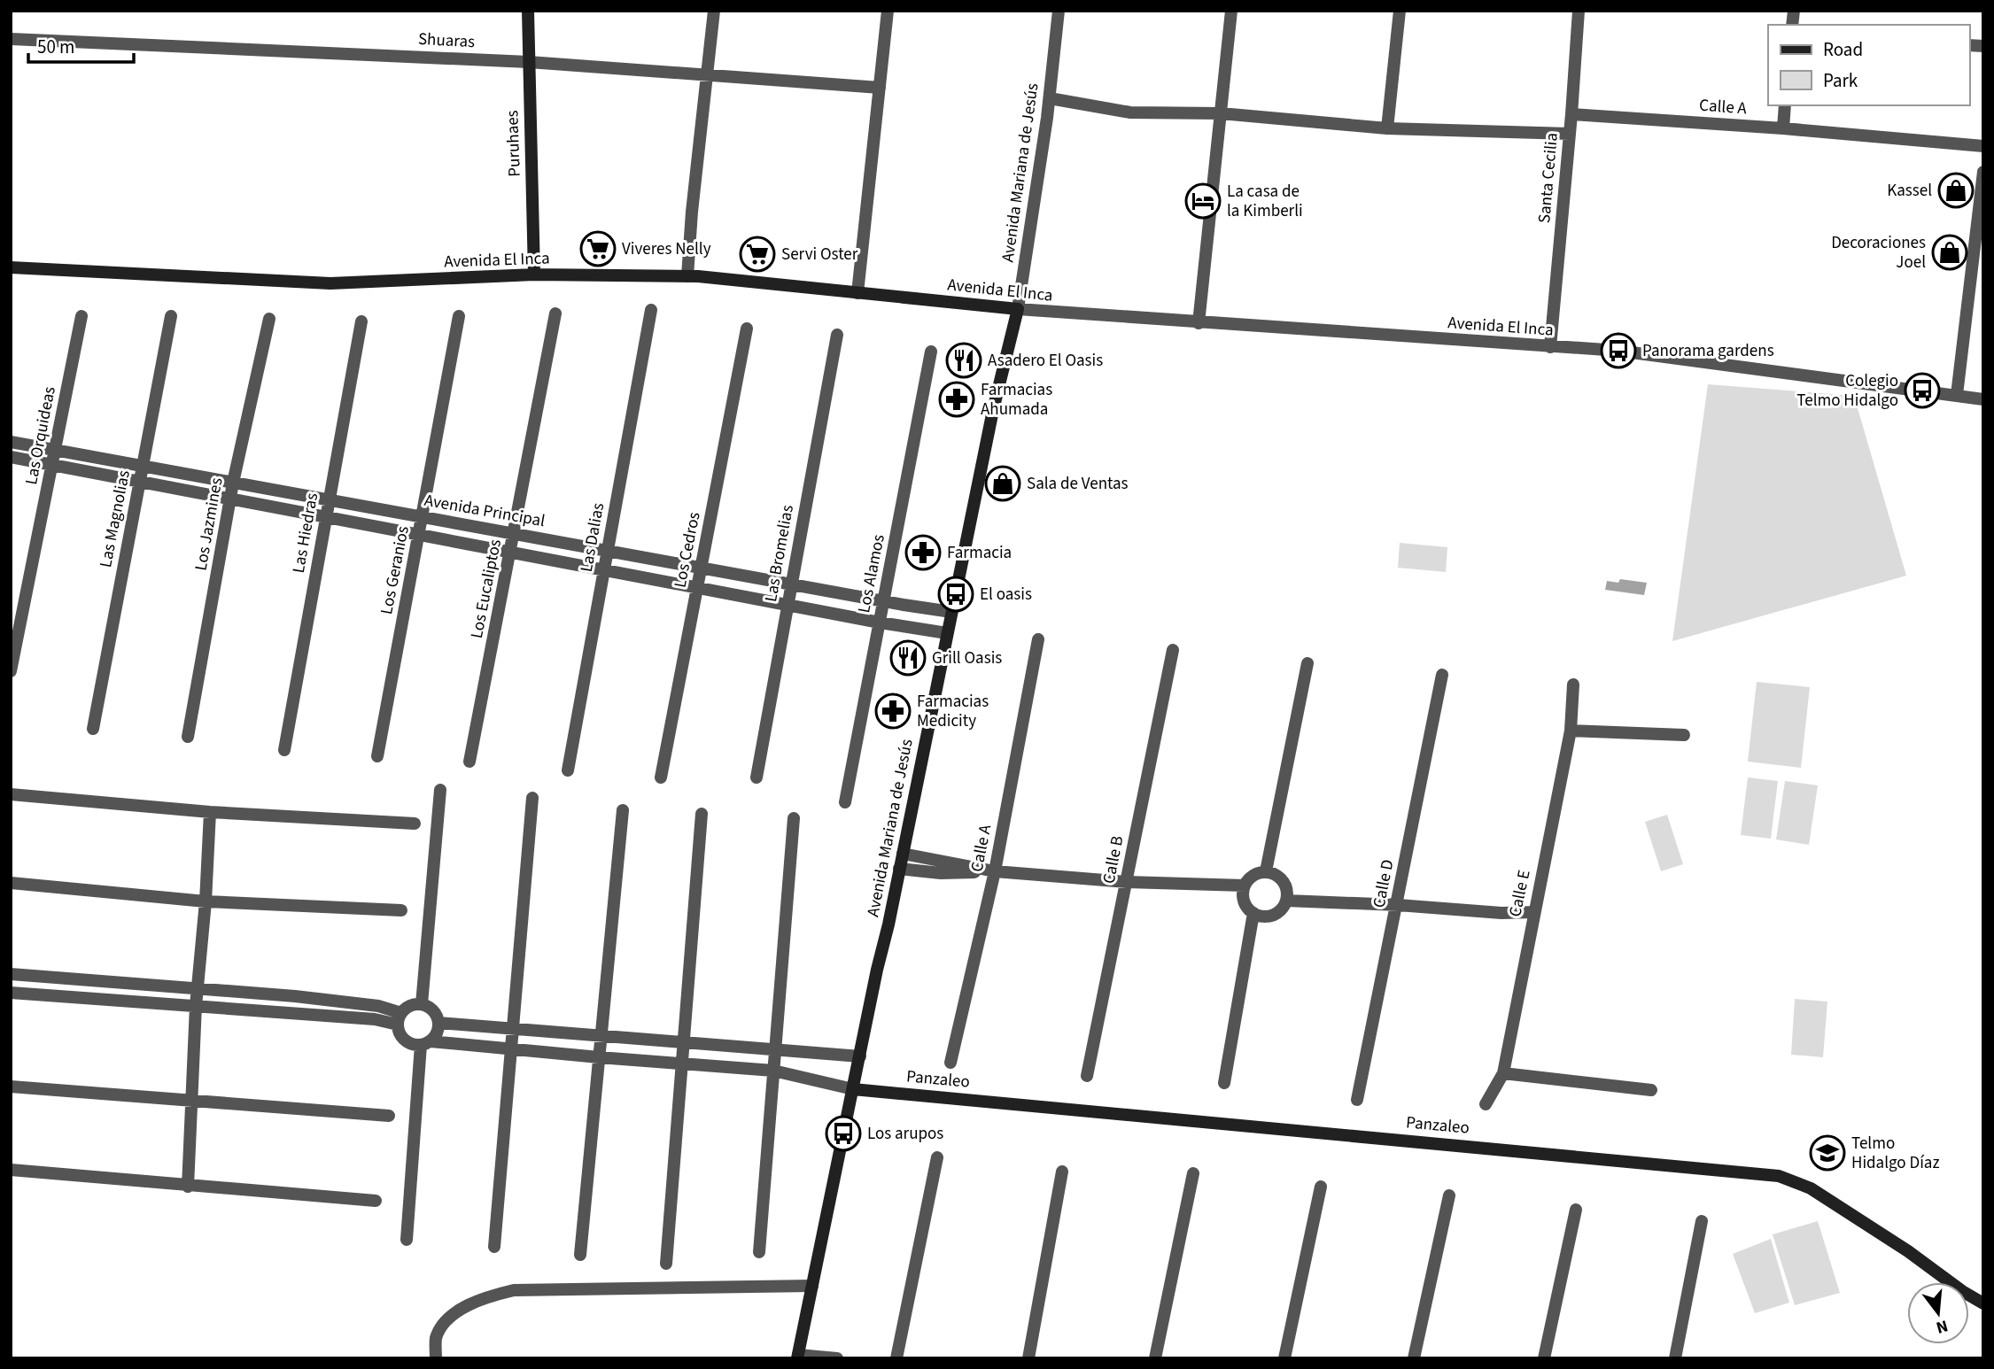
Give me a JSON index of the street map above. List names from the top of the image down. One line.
{"streets":{"street":["Shuaras","Calle A","Puruhaes","Avenida Mariana de Jesús","Santa Cecilia","Avenida El Inca","Las Orquideas","Avenida Principal","Las Magnolias","Los Jazmines","Las Hiedras","Las Dalias","Los Cedros","Las Bromelias","Los Geranios","Los Alamos","Los Eucaliptos","Calle B","Calle D","Calle E","Panzaleo"]},"crossings":[["Shuaras","Puruhaes"],["Calle A","Santa Cecilia"],["Puruhaes","Avenida El Inca"],["Avenida Mariana de Jesús","Avenida El Inca"],["Avenida Mariana de Jesús","Avenida Principal"],["Avenida Mariana de Jesús","Panzaleo"],["Santa Cecilia","Avenida El Inca"],["Las Orquideas","Avenida Principal"],["Avenida Principal","Las Magnolias"],["Avenida Principal","Los Jazmines"],["Avenida Principal","Las Hiedras"],["Avenida Principal","Las Dalias"],["Avenida Principal","Los Cedros"],["Avenida Principal","Las Bromelias"],["Avenida Principal","Los Geranios"],["Avenida Principal","Los Alamos"],["Avenida Principal","Los Eucaliptos"]],"places":{"shop":["Kassel","Decoraciones Joel","Sala de Ventas"],"hotel":["La casa de la Kimberli"],"supermarket":["Viveres Nelly","Servi Oster"],"bus stop":["Panorama gardens","Colegio Telmo Hidalgo","El oasis","Los arupos"],"restaurant":["Asadero El Oasis","Grill Oasis"],"pharmacy":["Farmacias Ahumada","Farmacia","Farmacias Medicity"],"school or university":["Telmo Hidalgo Díaz"]},"legend":["Road","Park"],"scale_bar":"50 m","north":"bottom"}
